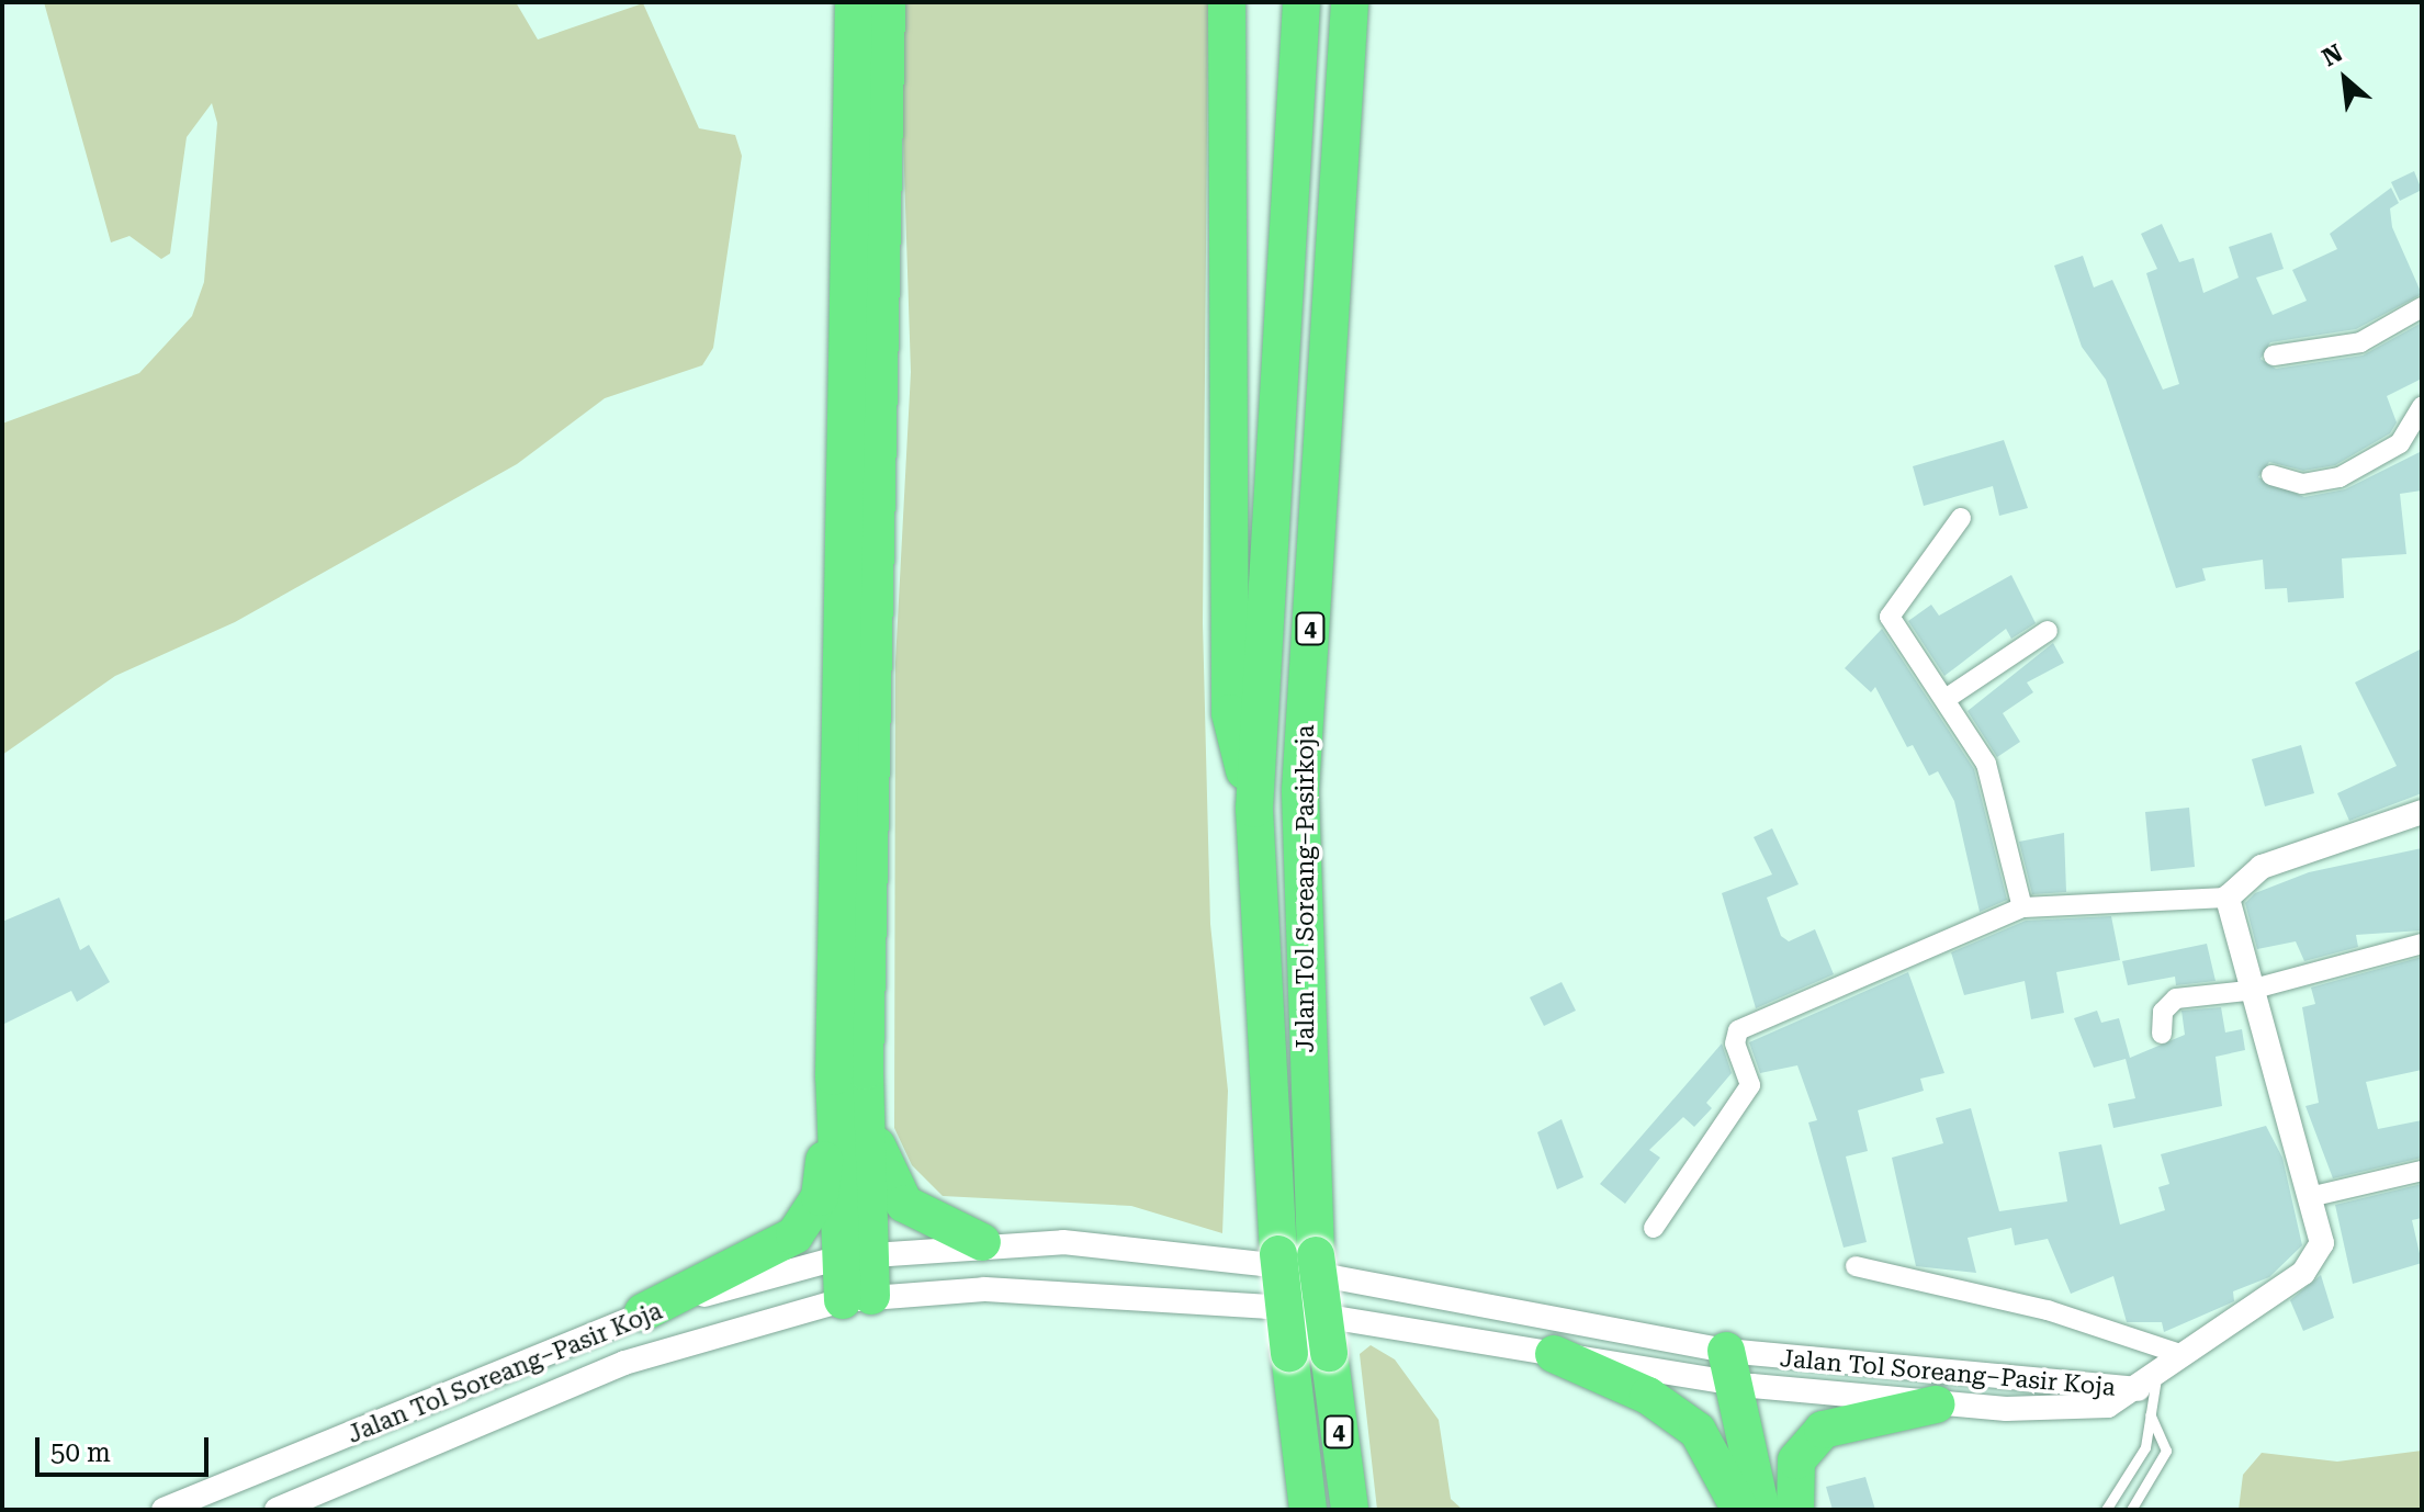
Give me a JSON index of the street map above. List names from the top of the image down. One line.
{"streets":{"highway":["4","Jalan Tol Soreang–Pasirkoja"],"street":["Jalan Tol Soreang–Pasir Koja"]},"scale_bar":"50 m","north":"top left"}
